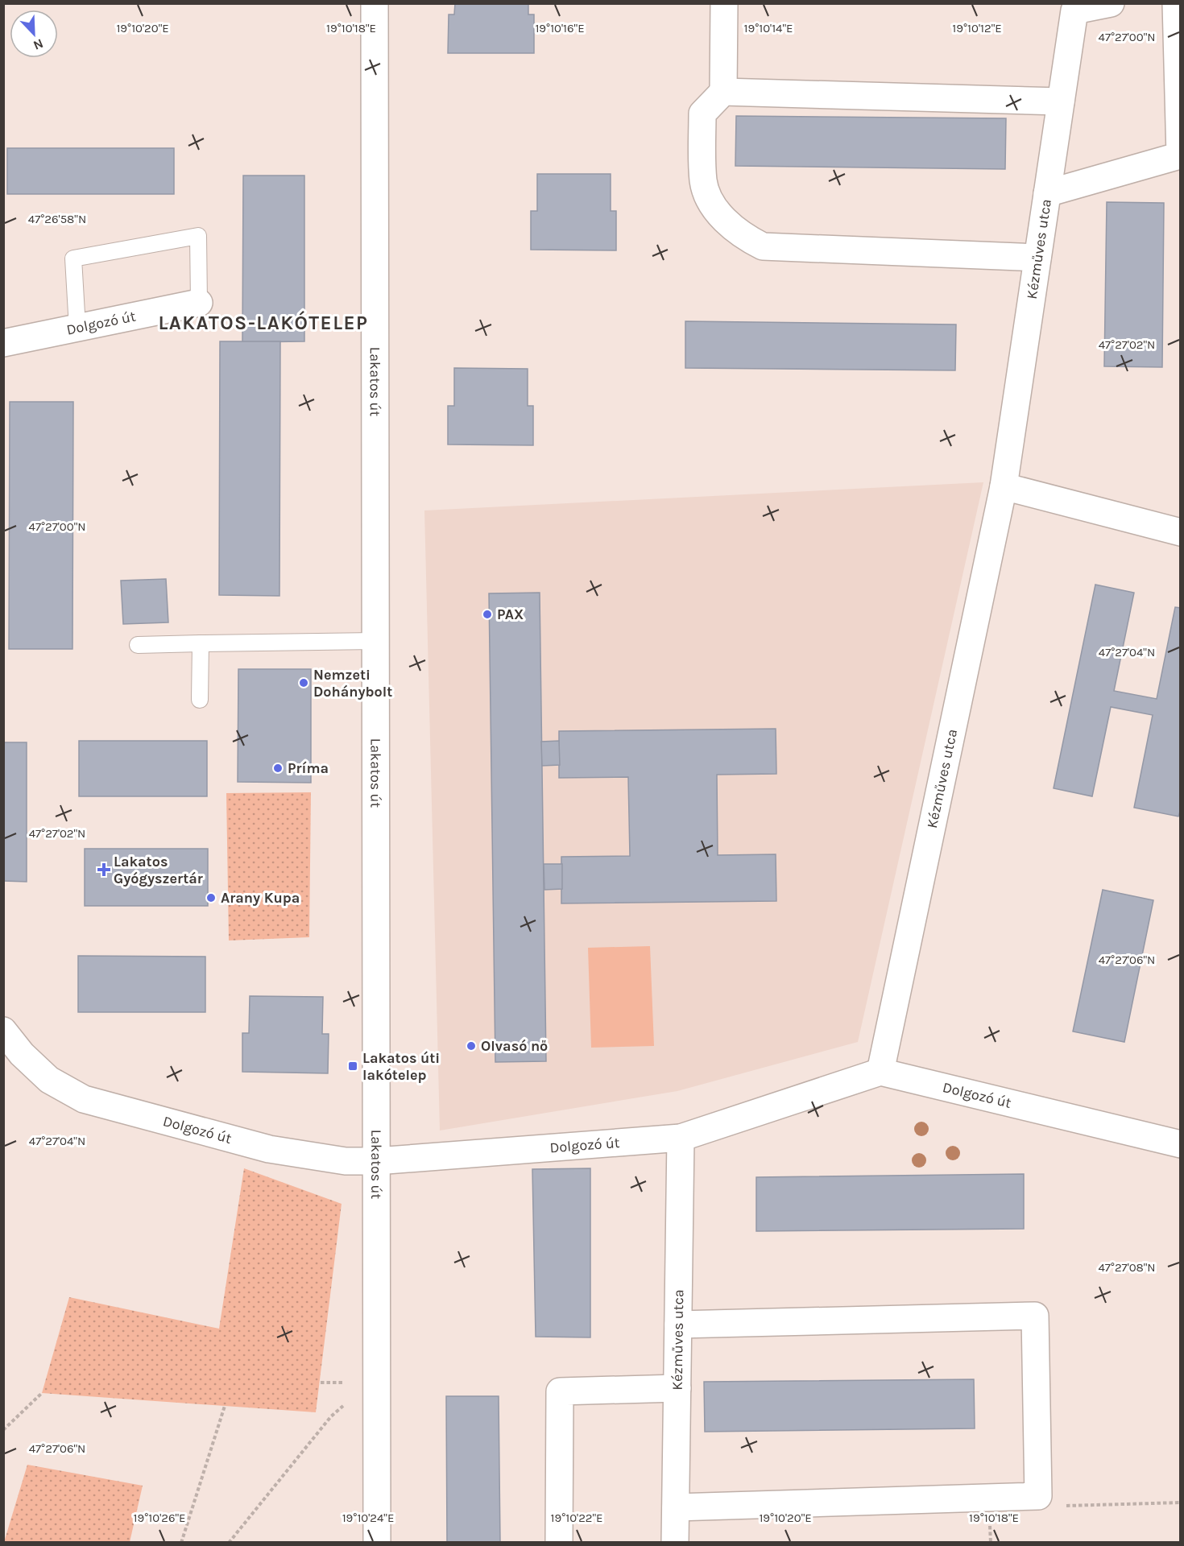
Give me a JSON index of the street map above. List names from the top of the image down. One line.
{"streets":{"street":["Kézműves utca","Dolgozó út","Lakatos út"]},"crossings":[["Kézműves utca","Dolgozó út"],["Dolgozó út","Lakatos út"]],"districts":["LAKATOS-LAKÓTELEP"],"places":{"other":["PAX","Nemzeti Dohánybolt","Príma","Arany Kupa","Olvasó nő"],"health":["Lakatos Gyógyszertár"],"transit":["Lakatos úti lakótelep"]},"north":"bottom right","coordinates":["19°10'20\"E","19°10'18\"E","19°10'16\"E","19°10'14\"E","19°10'12\"E","47°27'00\"N","47°26'58\"N","47°27'02\"N","47°27'04\"N","47°27'06\"N","47°27'08\"N","19°10'26\"E","19°10'24\"E","19°10'22\"E"]}
